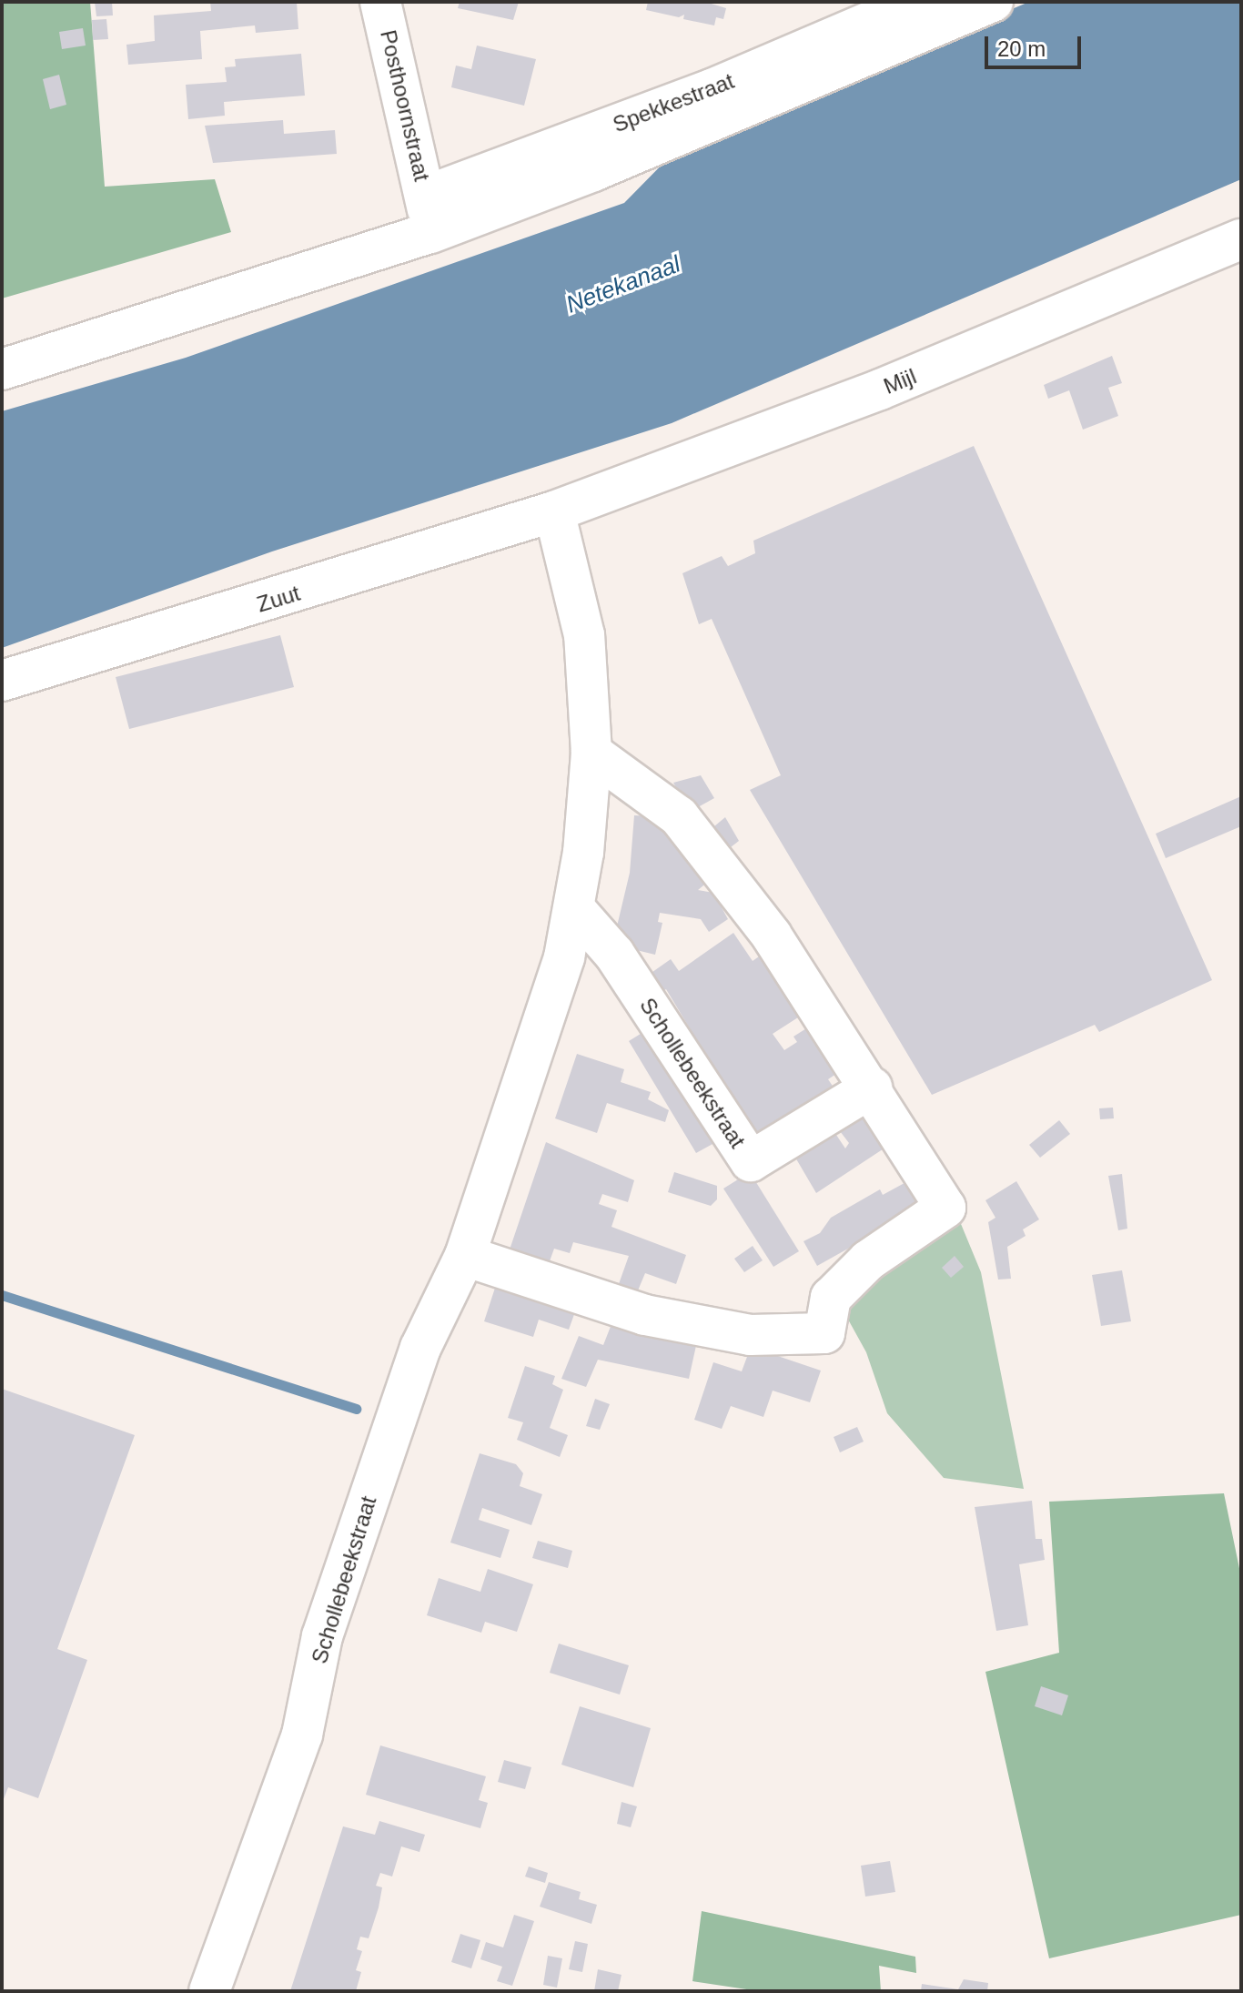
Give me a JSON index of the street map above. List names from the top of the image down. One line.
{"streets":{"street":["Spekkestraat","Posthoornstraat","Mijl","Zuut","Schollebeekstraat"]},"crossings":[["Spekkestraat","Posthoornstraat"],["Mijl","Zuut"],["Mijl","Schollebeekstraat"],["Zuut","Schollebeekstraat"]],"water":["Netekanaal"],"scale_bar":"20 m"}
